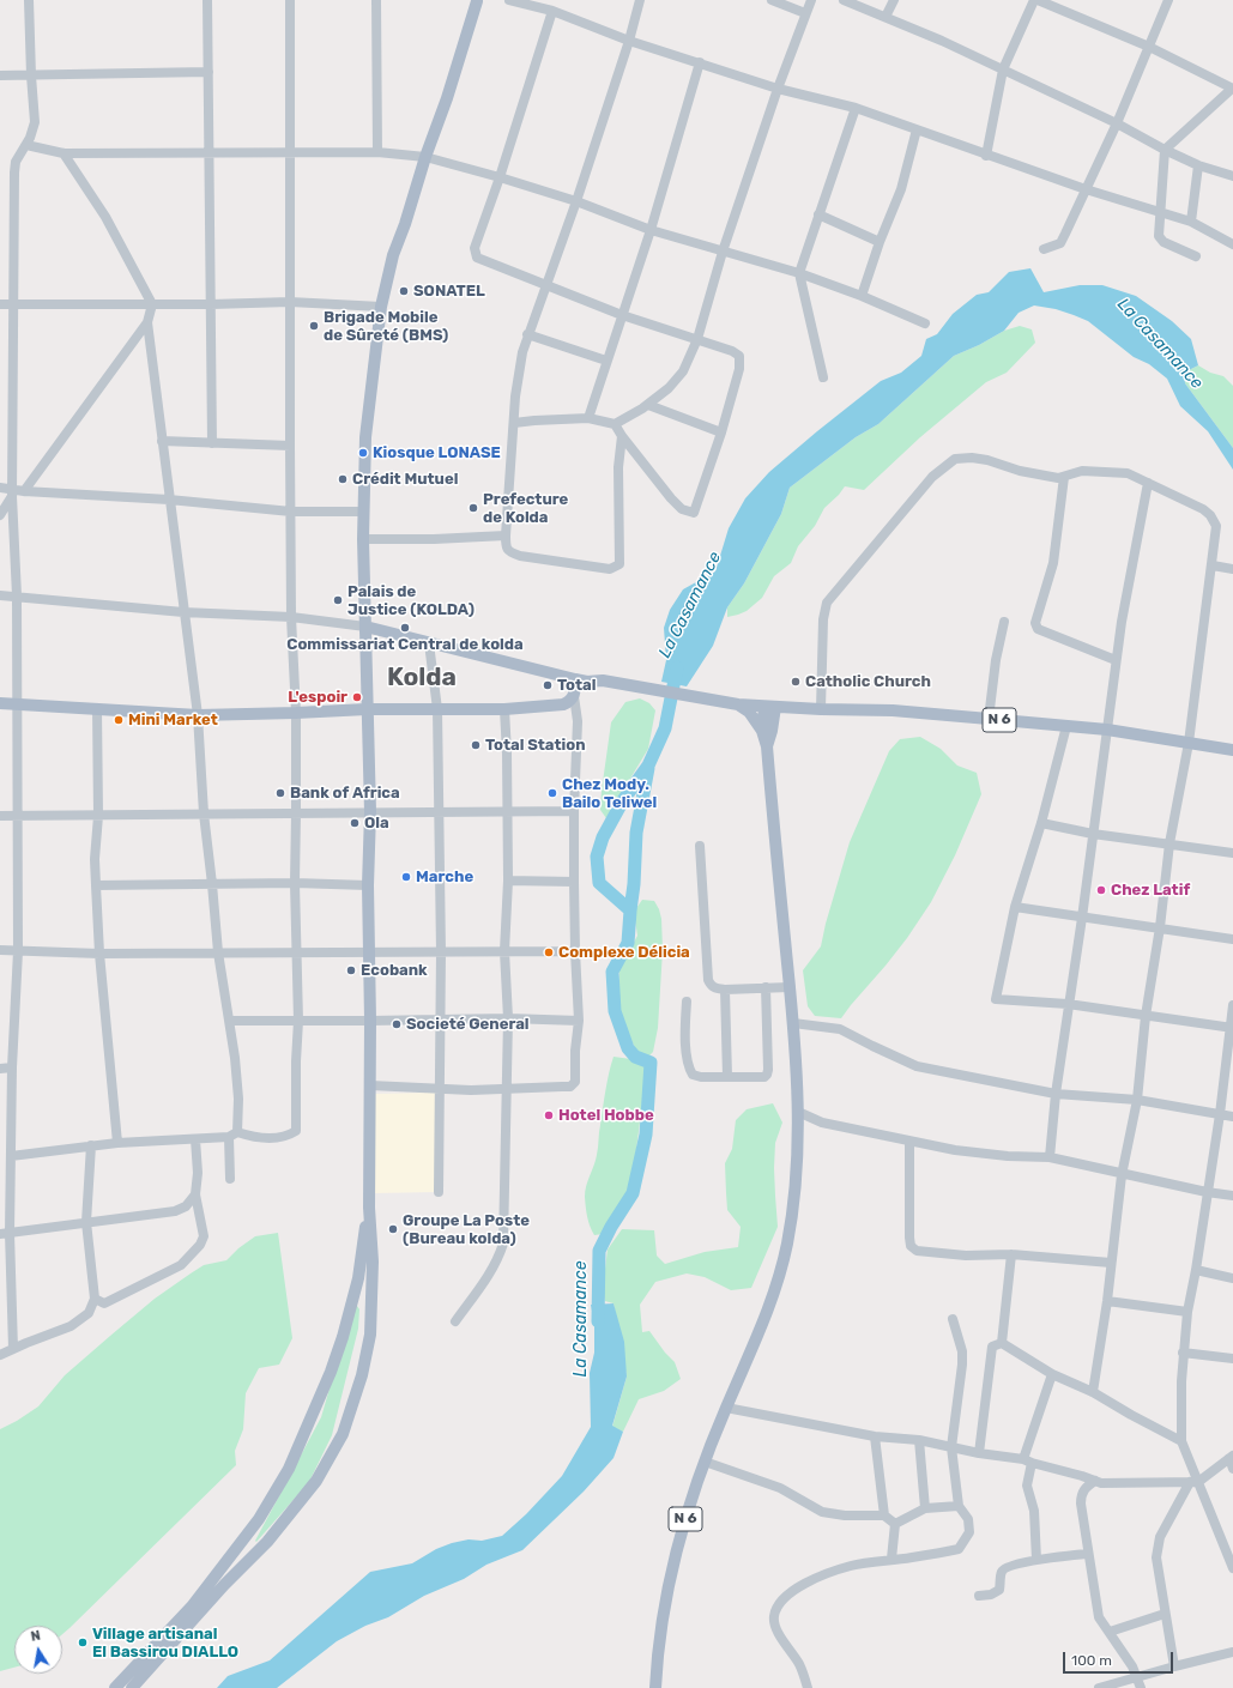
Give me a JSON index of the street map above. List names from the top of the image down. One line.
{"streets":{"main road":["N 6"]},"districts":["Kolda"],"water":["La Casamance"],"places":["SONATEL","Brigade Mobile de Sûreté (BMS)","Kiosque LONASE","Crédit Mutuel","Prefecture de Kolda","Palais de Justice (KOLDA)","Commissariat Central de kolda","Catholic Church","Total","L'espoir","Mini Market","Total Station","Bank of Africa","Chez Mody. Bailo Teliwel","Ola","Marche","Chez Latif","Complexe Délicia","Ecobank","Societé General","Hotel Hobbe","Groupe La Poste (Bureau kolda)","Village artisanal El Bassirou DIALLO"],"scale_bar":"100 m","north":"top"}
